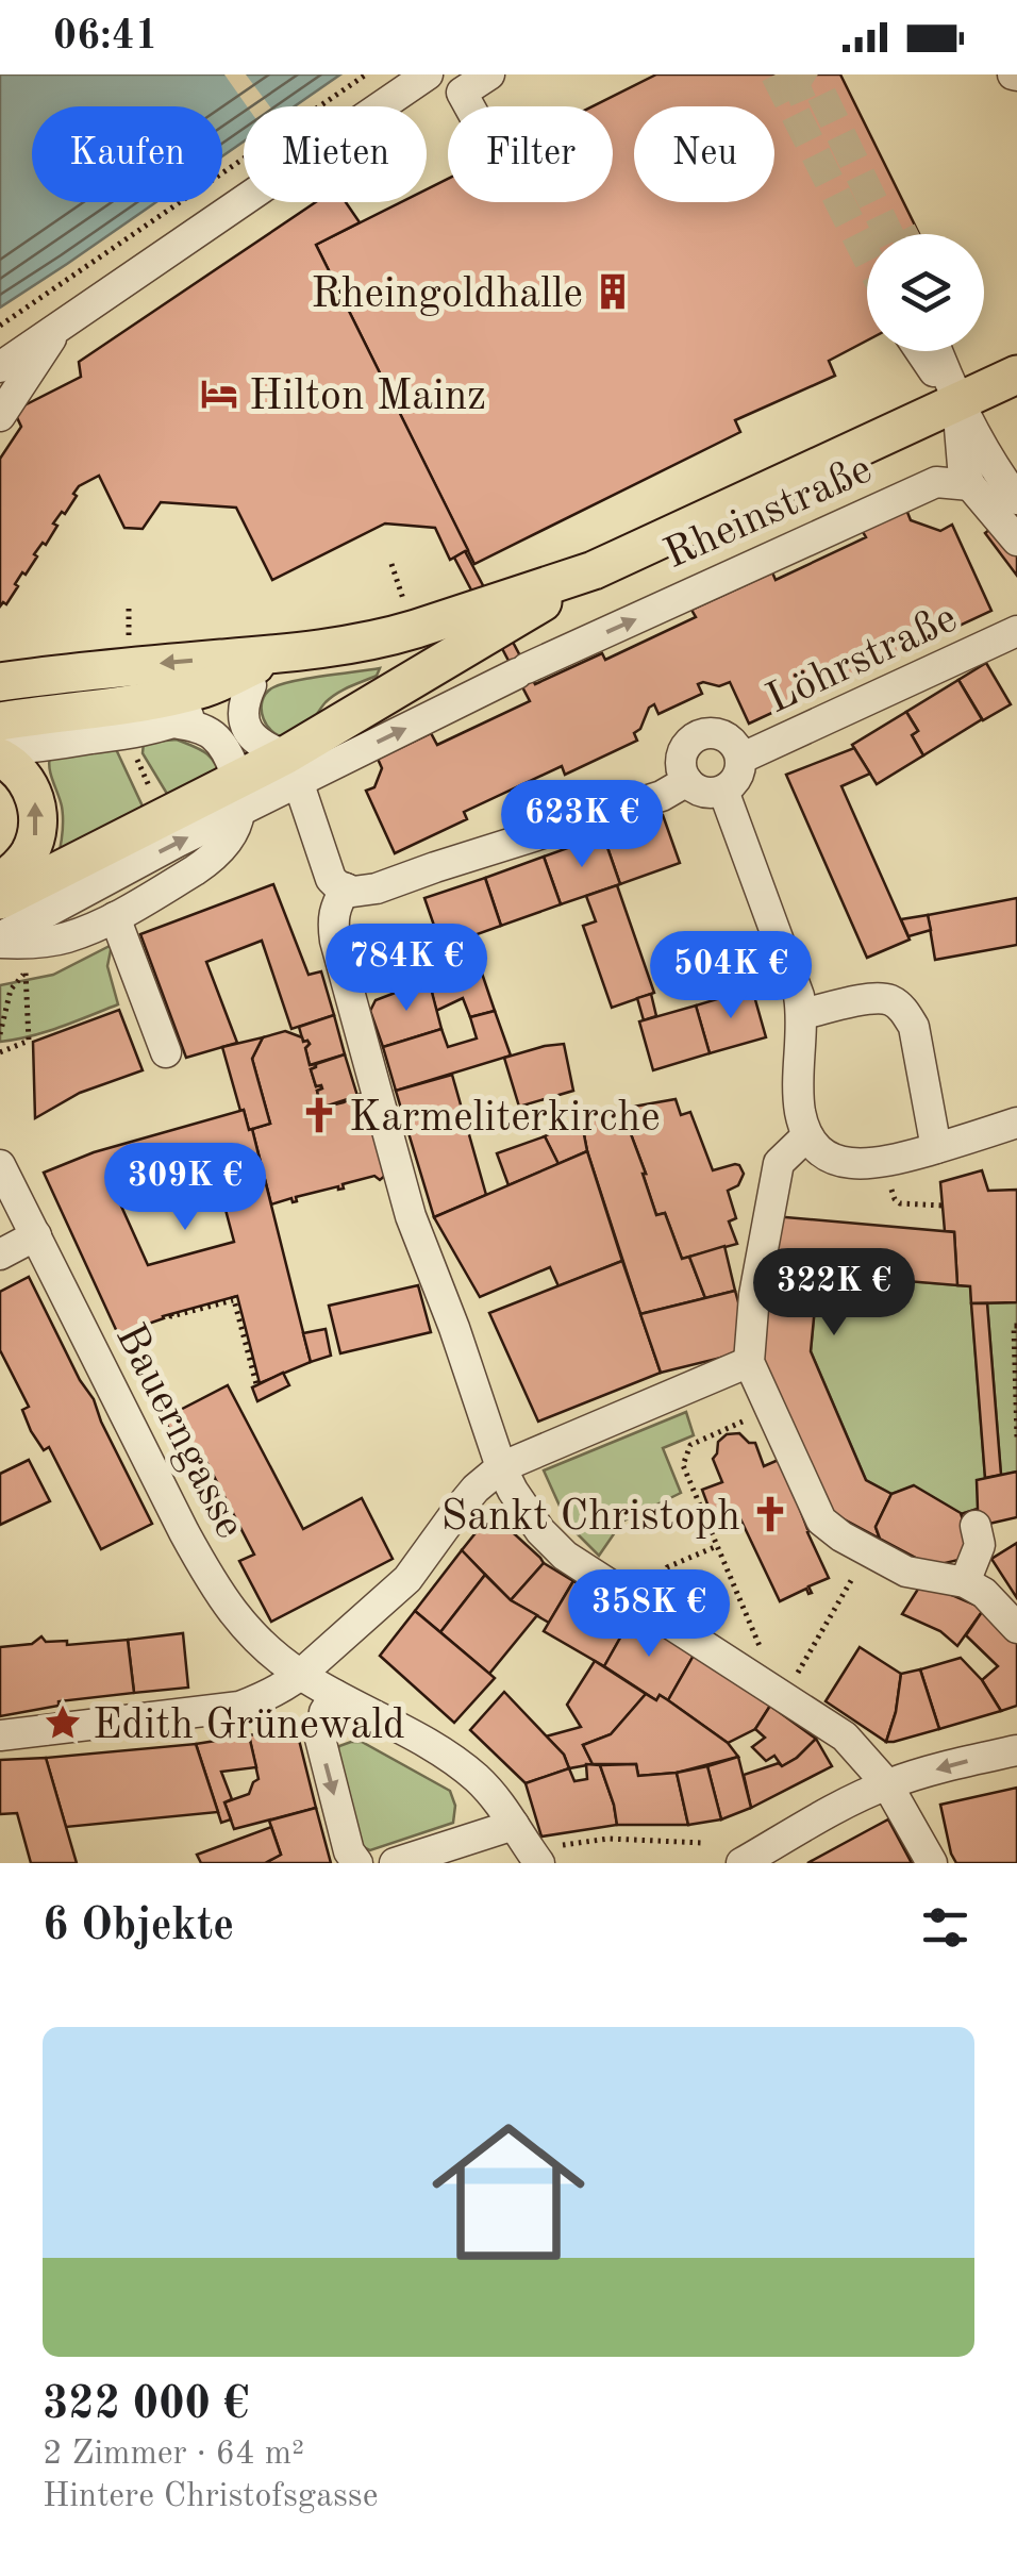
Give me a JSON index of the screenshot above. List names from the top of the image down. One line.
{"streets":{"main road":["Rheinstraße"],"street":["Löhrstraße","Bauerngasse"]},"places":{"building":["Rheingoldhalle"],"hotel":["Hilton Mainz"],"church":["Karmeliterkirche","Sankt Christoph"],"place":["Edith Grünewald"]},"page":{"status":"06:41","chip":["Kaufen","Mieten","Filter","Neu"],"price":["623K €","784K €","504K €","309K €","322K €","358K €"],"heading":"6 Objekte","list":[{"name":"322 000 €","note":"2 Zimmer · 64 m² · Hintere Christofsgasse"}]}}
